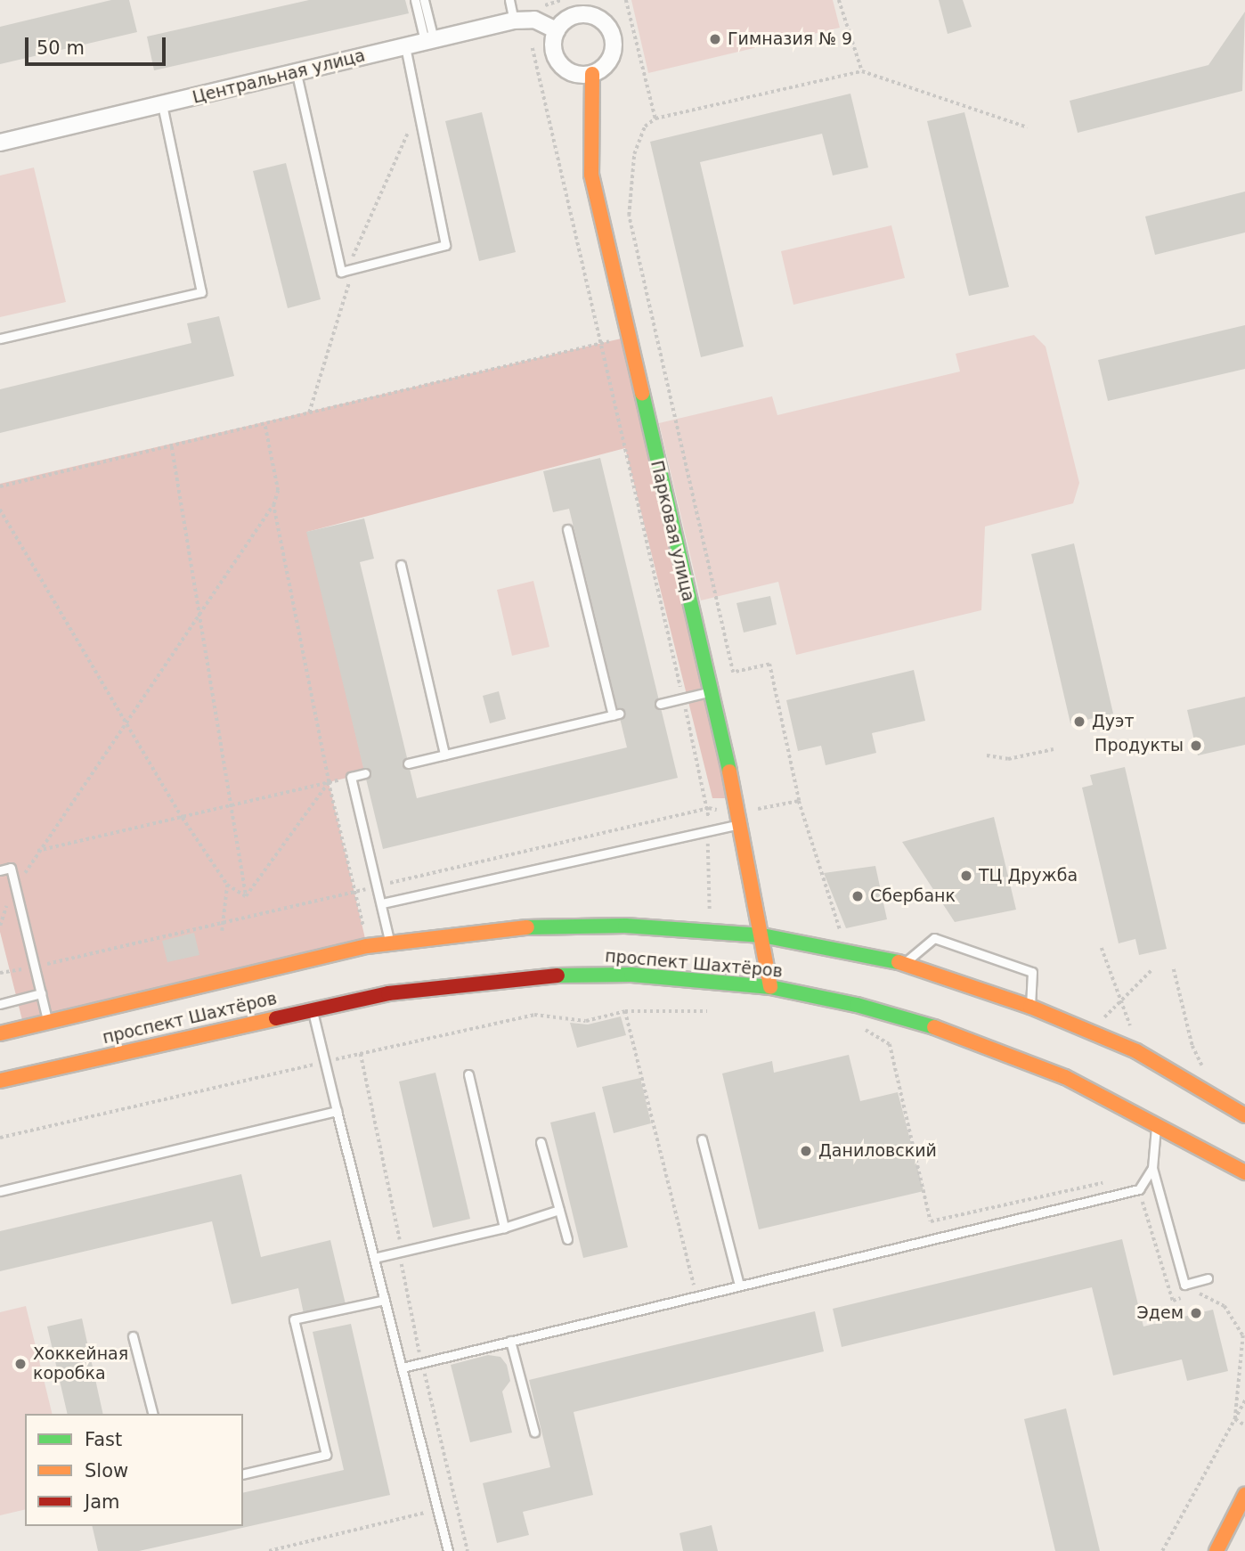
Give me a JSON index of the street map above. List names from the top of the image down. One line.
{"streets":{"main road":["Парковая улица","проспект Шахтёров"],"street":["Центральная улица"]},"crossings":[["Центральная улица","Парковая улица"],["Парковая улица","проспект Шахтёров"]],"places":["Гимназия № 9","Дуэт","Продукты","ТЦ Дружба","Сбербанк","Даниловский","Эдем","Хоккейная коробка"],"legend":["Fast","Slow","Jam"],"scale_bar":"50 m"}
